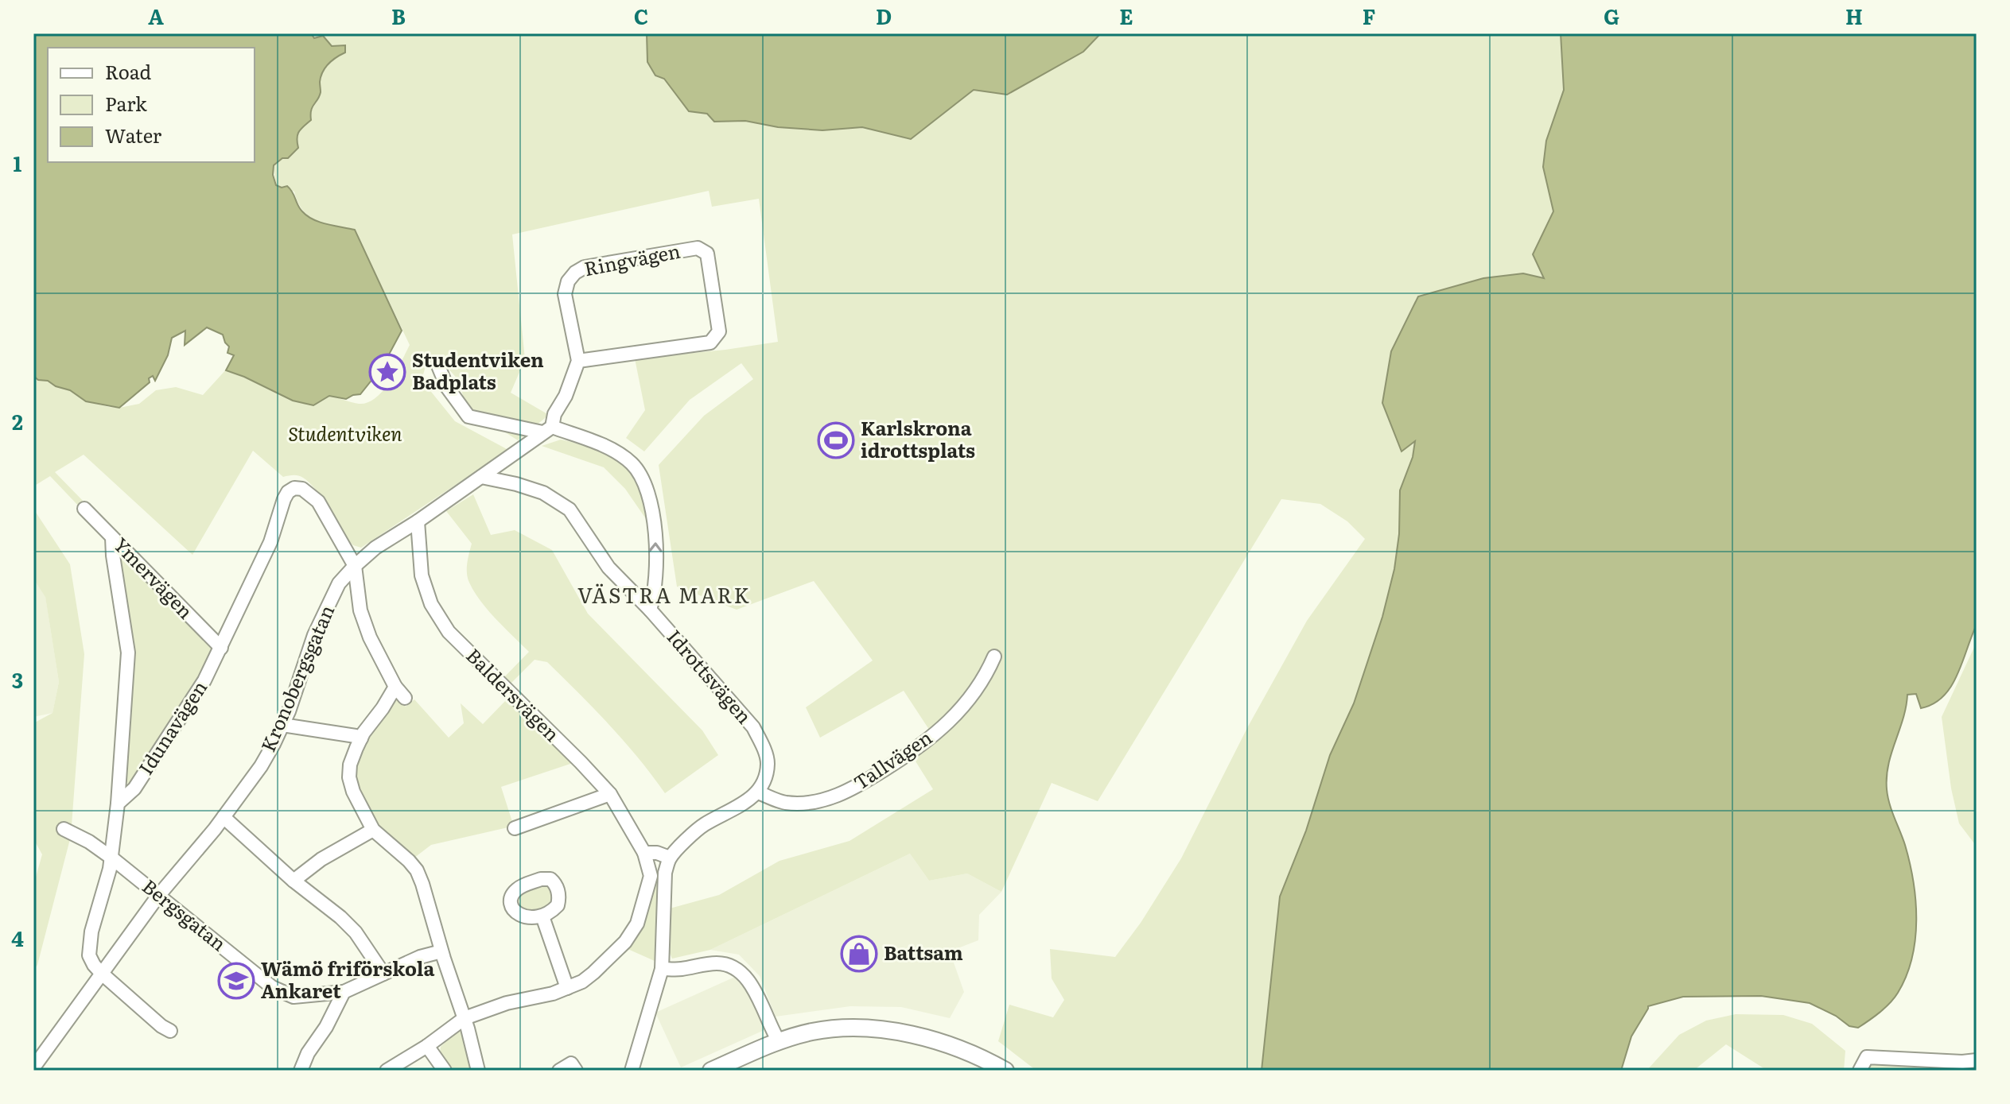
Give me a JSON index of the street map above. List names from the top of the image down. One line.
{"streets":{"street":["Ringvägen","Ymervägen","Idrottsvägen","Kronobergsgatan","Baldersvägen","Idunavägen","Tallvägen","Bergsgatan"]},"crossings":[["Ymervägen","Idunavägen"],["Idrottsvägen","Kronobergsgatan"],["Idrottsvägen","Tallvägen"],["Kronobergsgatan","Baldersvägen"],["Kronobergsgatan","Idunavägen"],["Kronobergsgatan","Bergsgatan"]],"districts":["VÄSTRA MARK"],"parks":["Studentviken"],"places":{"place":["Studentviken Badplats"],"sports":["Karlskrona idrottsplats"],"shop":["Battsam"],"school or university":["Wämö friförskola Ankaret"]},"legend":["Road","Park","Water"],"grid":{"columns":["A","B","C","D","E","F","G","H"],"rows":["1","2","3","4"]}}
